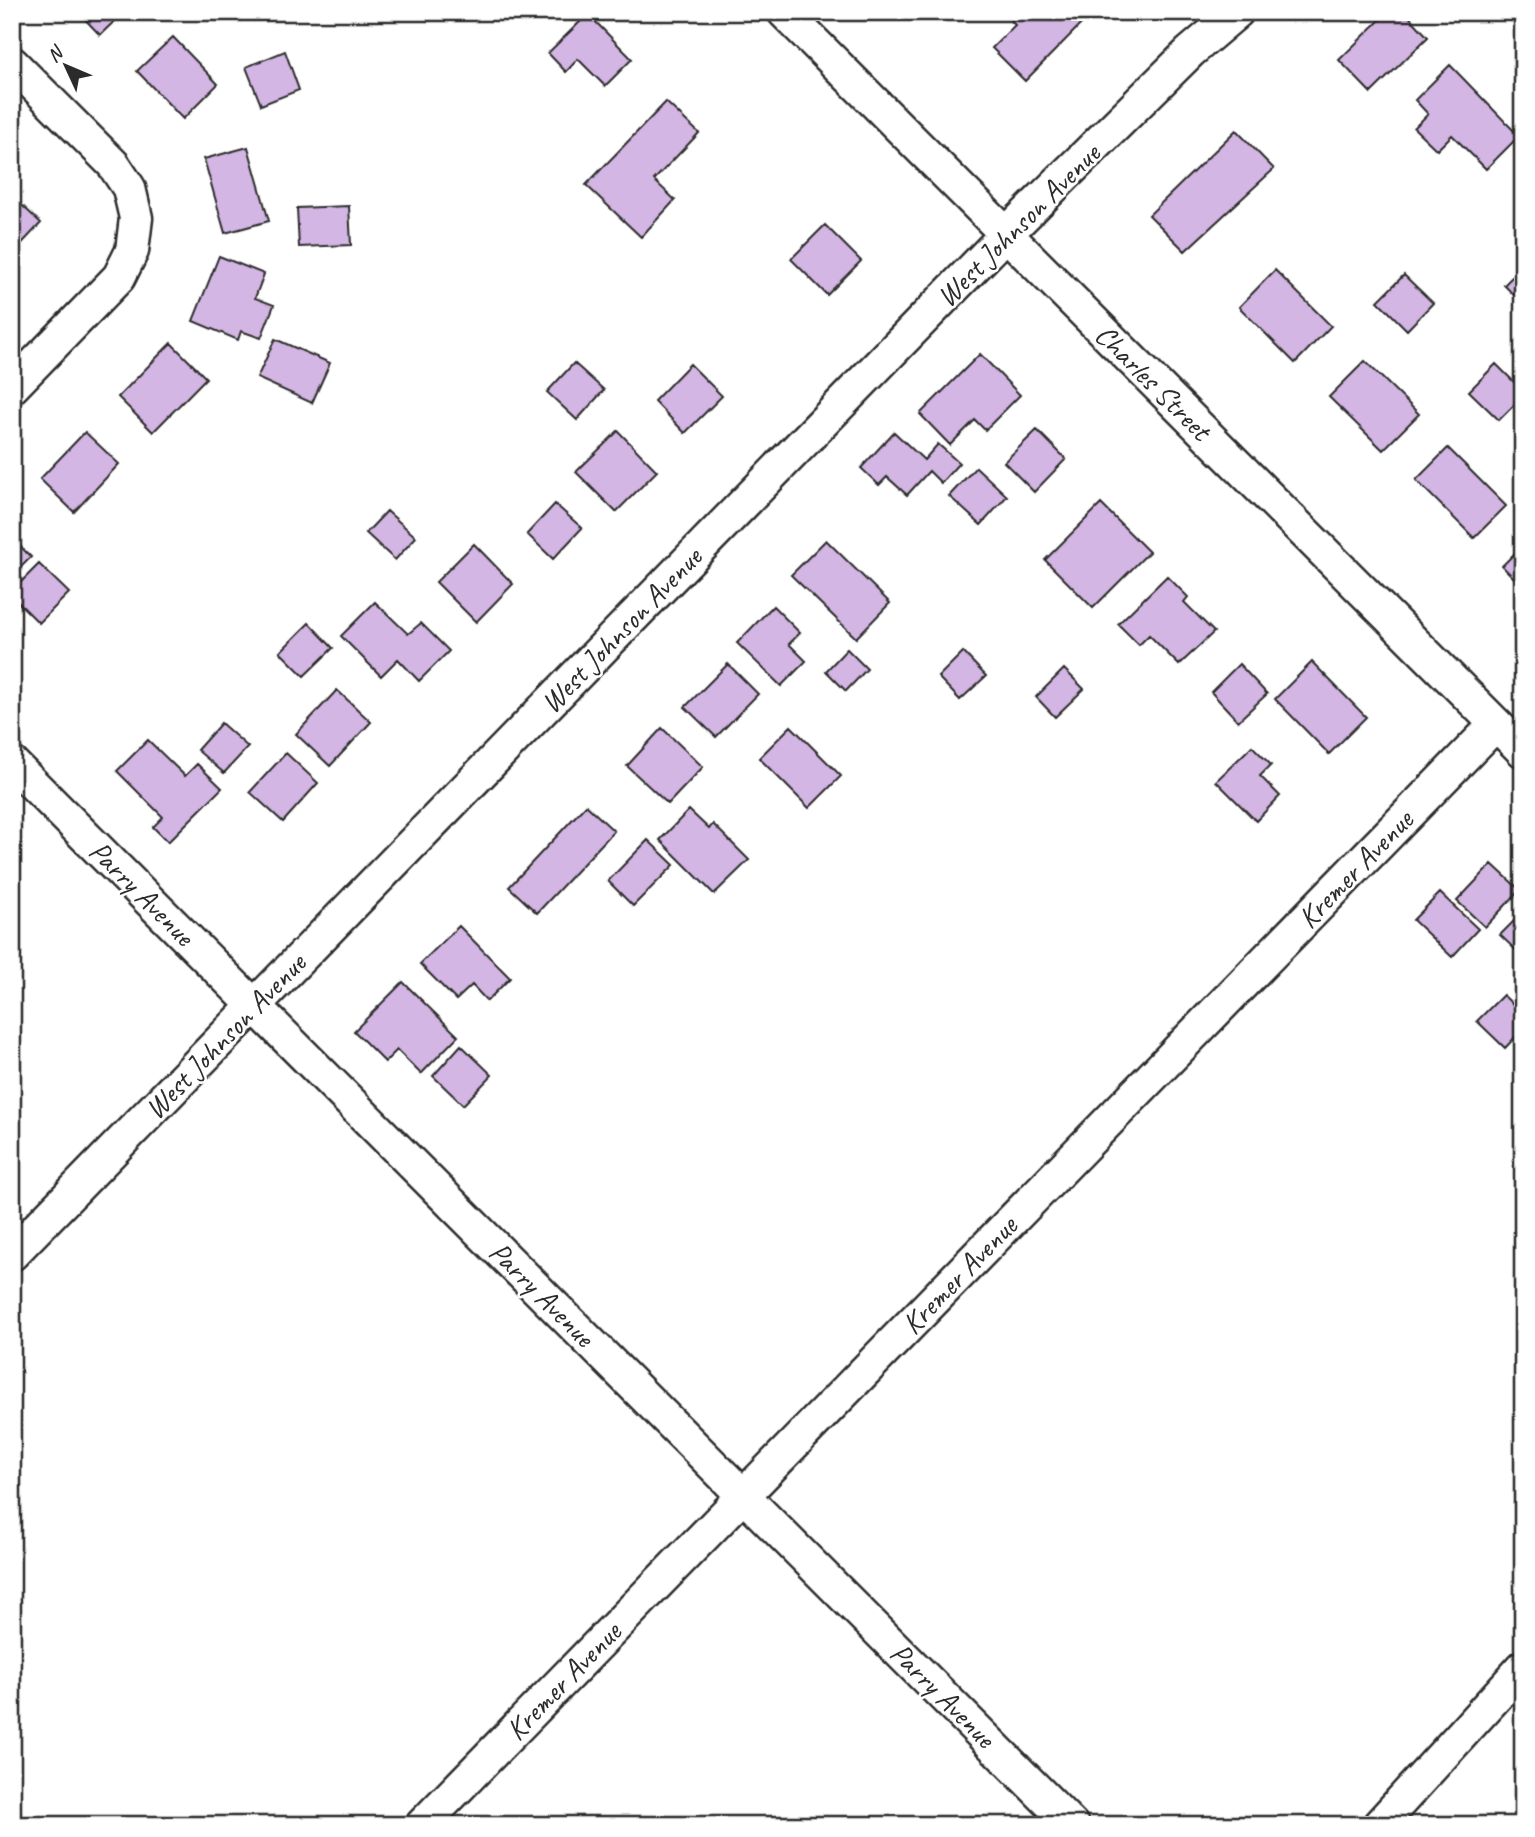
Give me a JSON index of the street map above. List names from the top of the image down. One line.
{"streets":{"street":["West Johnson Avenue","Charles Street","Kremer Avenue","Parry Avenue"]},"crossings":[["West Johnson Avenue","Charles Street"],["West Johnson Avenue","Parry Avenue"],["Charles Street","Kremer Avenue"],["Kremer Avenue","Parry Avenue"]],"north":"top left"}
